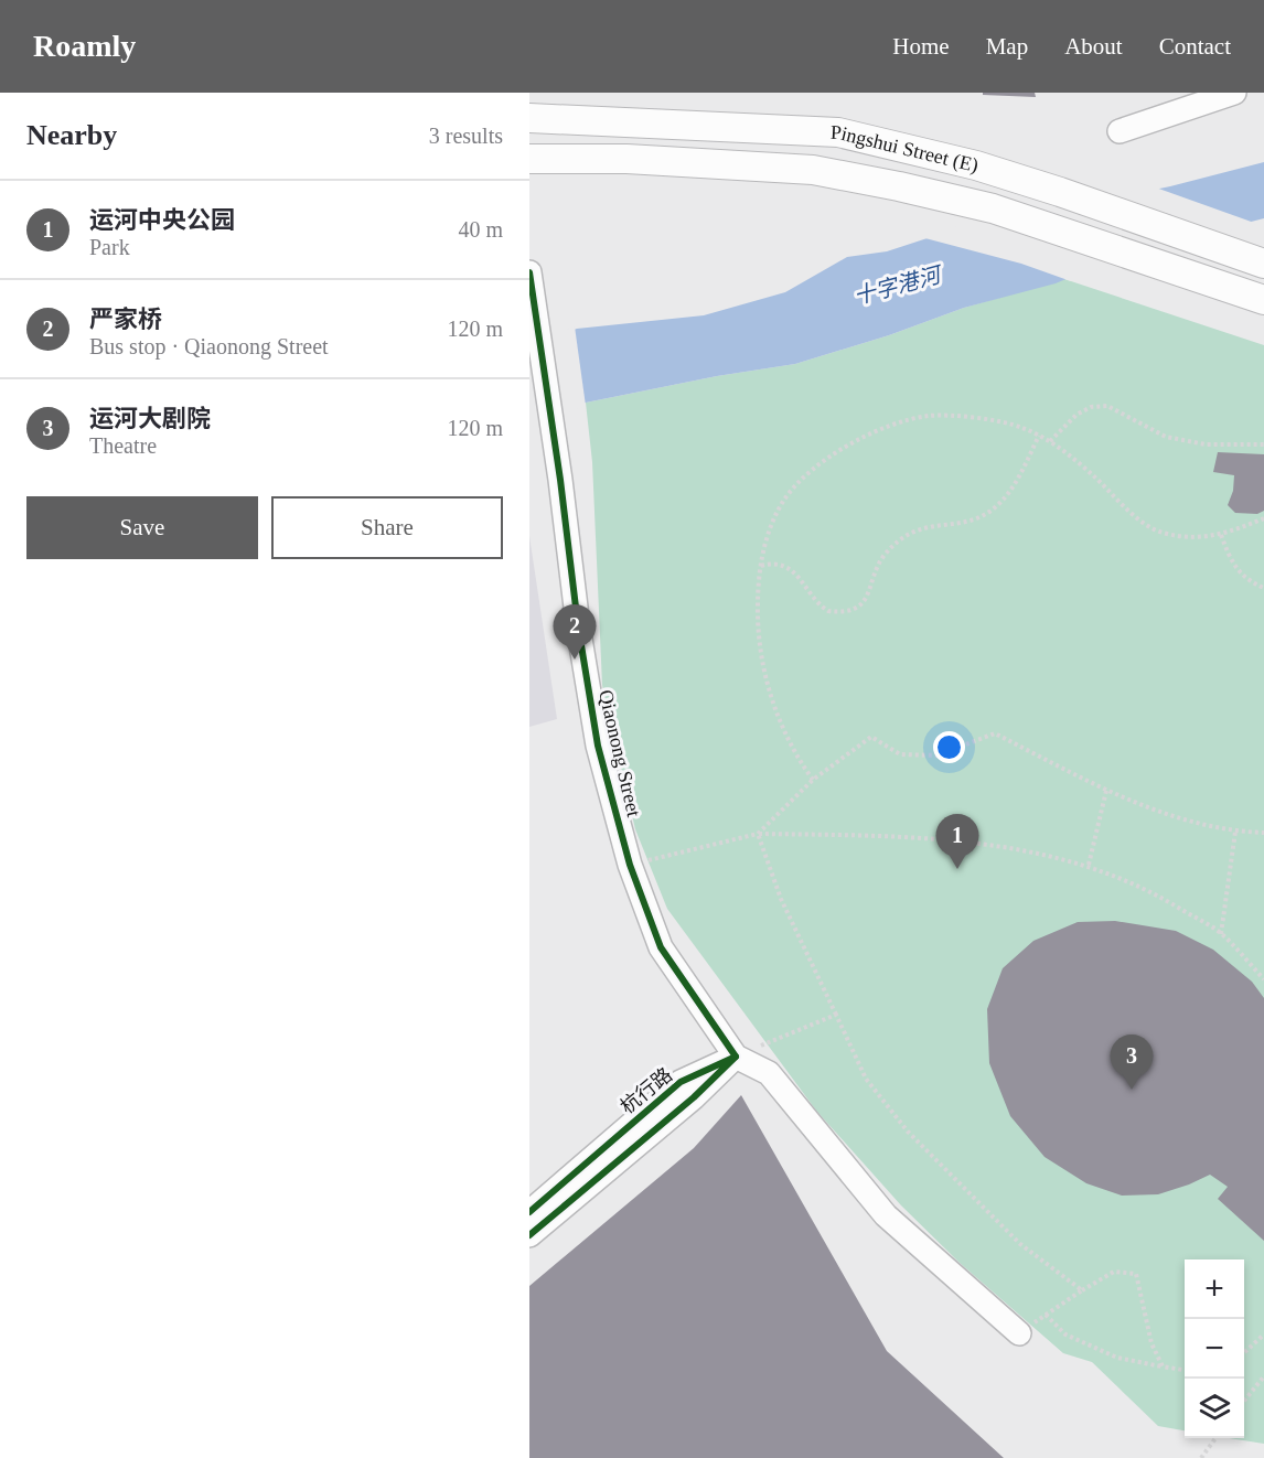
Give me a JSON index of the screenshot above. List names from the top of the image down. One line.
{"streets":{"main road":["Pingshui Street (E)"],"street":["Qiaonong Street","杭行路"]},"crossings":[["Qiaonong Street","杭行路"]],"water":["十字港河"],"page":{"header":"Roamly","nav":["Home","Map","About","Contact"],"heading":["Nearby","3 results"],"list":[{"mark":"1","name":"运河中央公园","note":"Park","value":"40 m"},{"mark":"2","name":"严家桥","note":"Bus stop · Qiaonong Street","value":"120 m"},{"mark":"3","name":"运河大剧院","note":"Theatre","value":"120 m"}],"buttons":["Save","Share"],"pins":["2","1","3"],"map_buttons":["+","−"]}}
